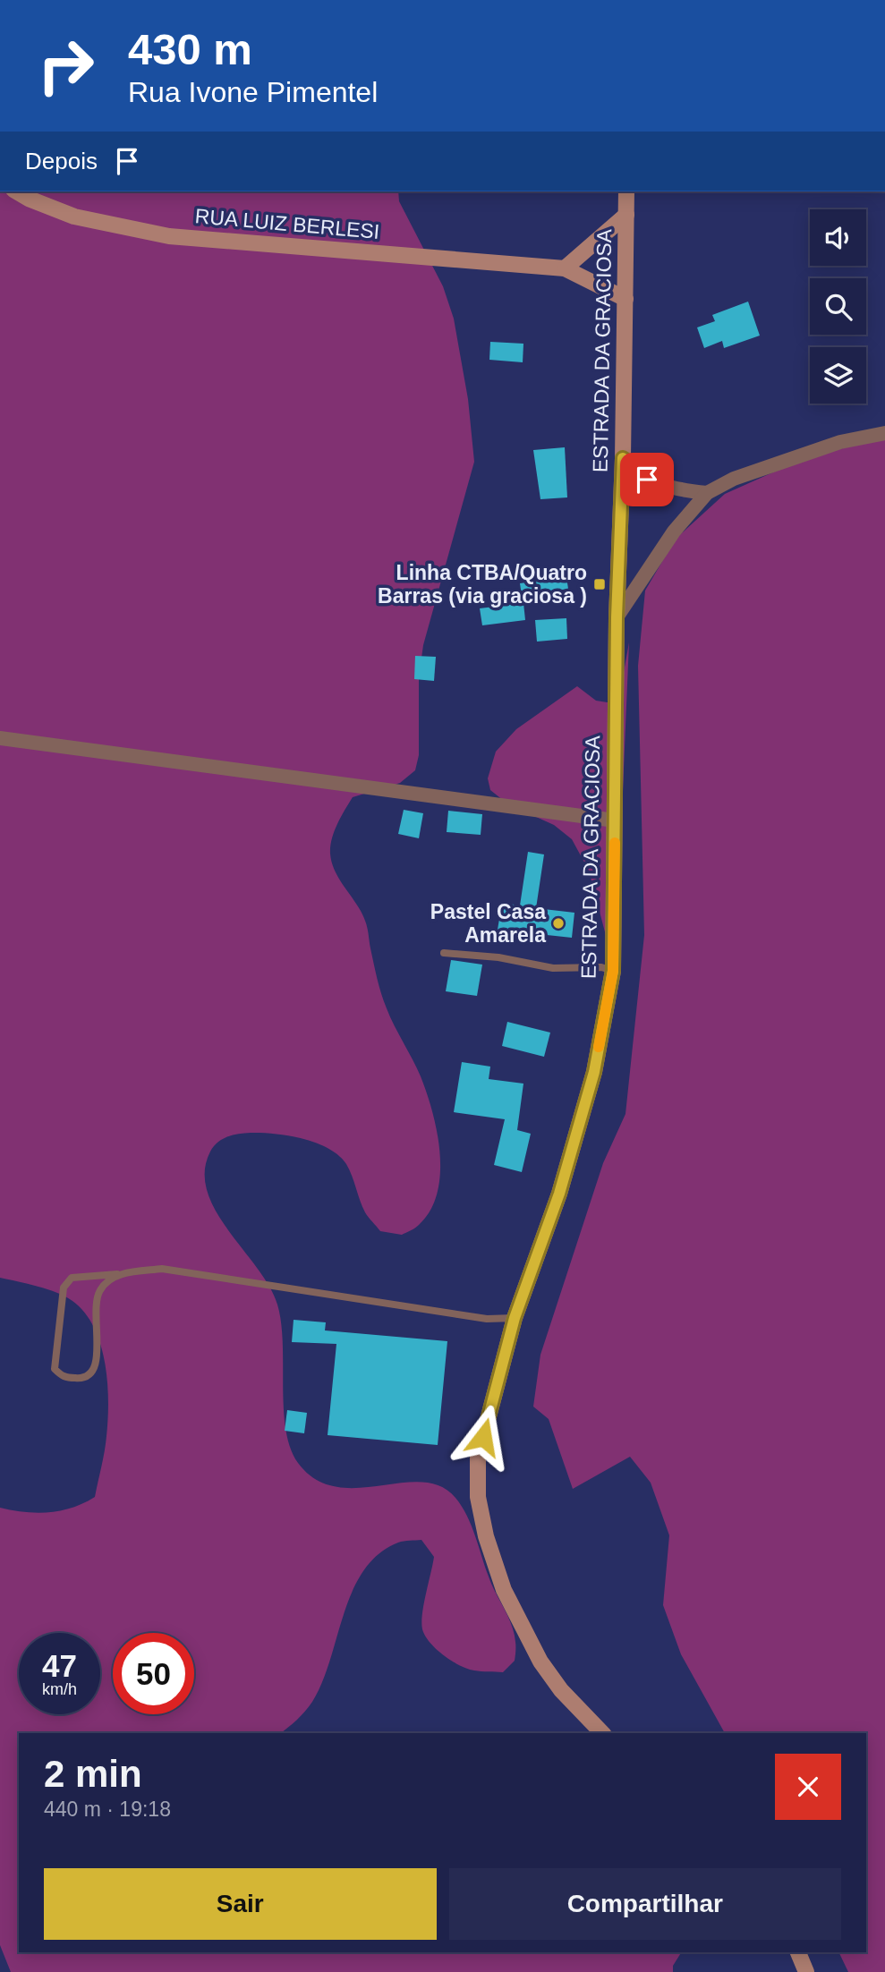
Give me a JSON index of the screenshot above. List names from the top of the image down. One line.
{"streets":{"main road":["RUA LUIZ BERLESI","ESTRADA DA GRACIOSA"]},"crossings":[["RUA LUIZ BERLESI","ESTRADA DA GRACIOSA"]],"places":{"transit":["Linha CTBA/Quatro Barras (via graciosa )"],"other":["Pastel Casa Amarela"]},"page":{"turn":["430 m","Rua Ivone Pimentel"],"then":"Depois","speed":"47 km/h","limit":"50","heading":["2 min","440 m · 19:18"],"buttons":["Sair","Compartilhar"]}}
